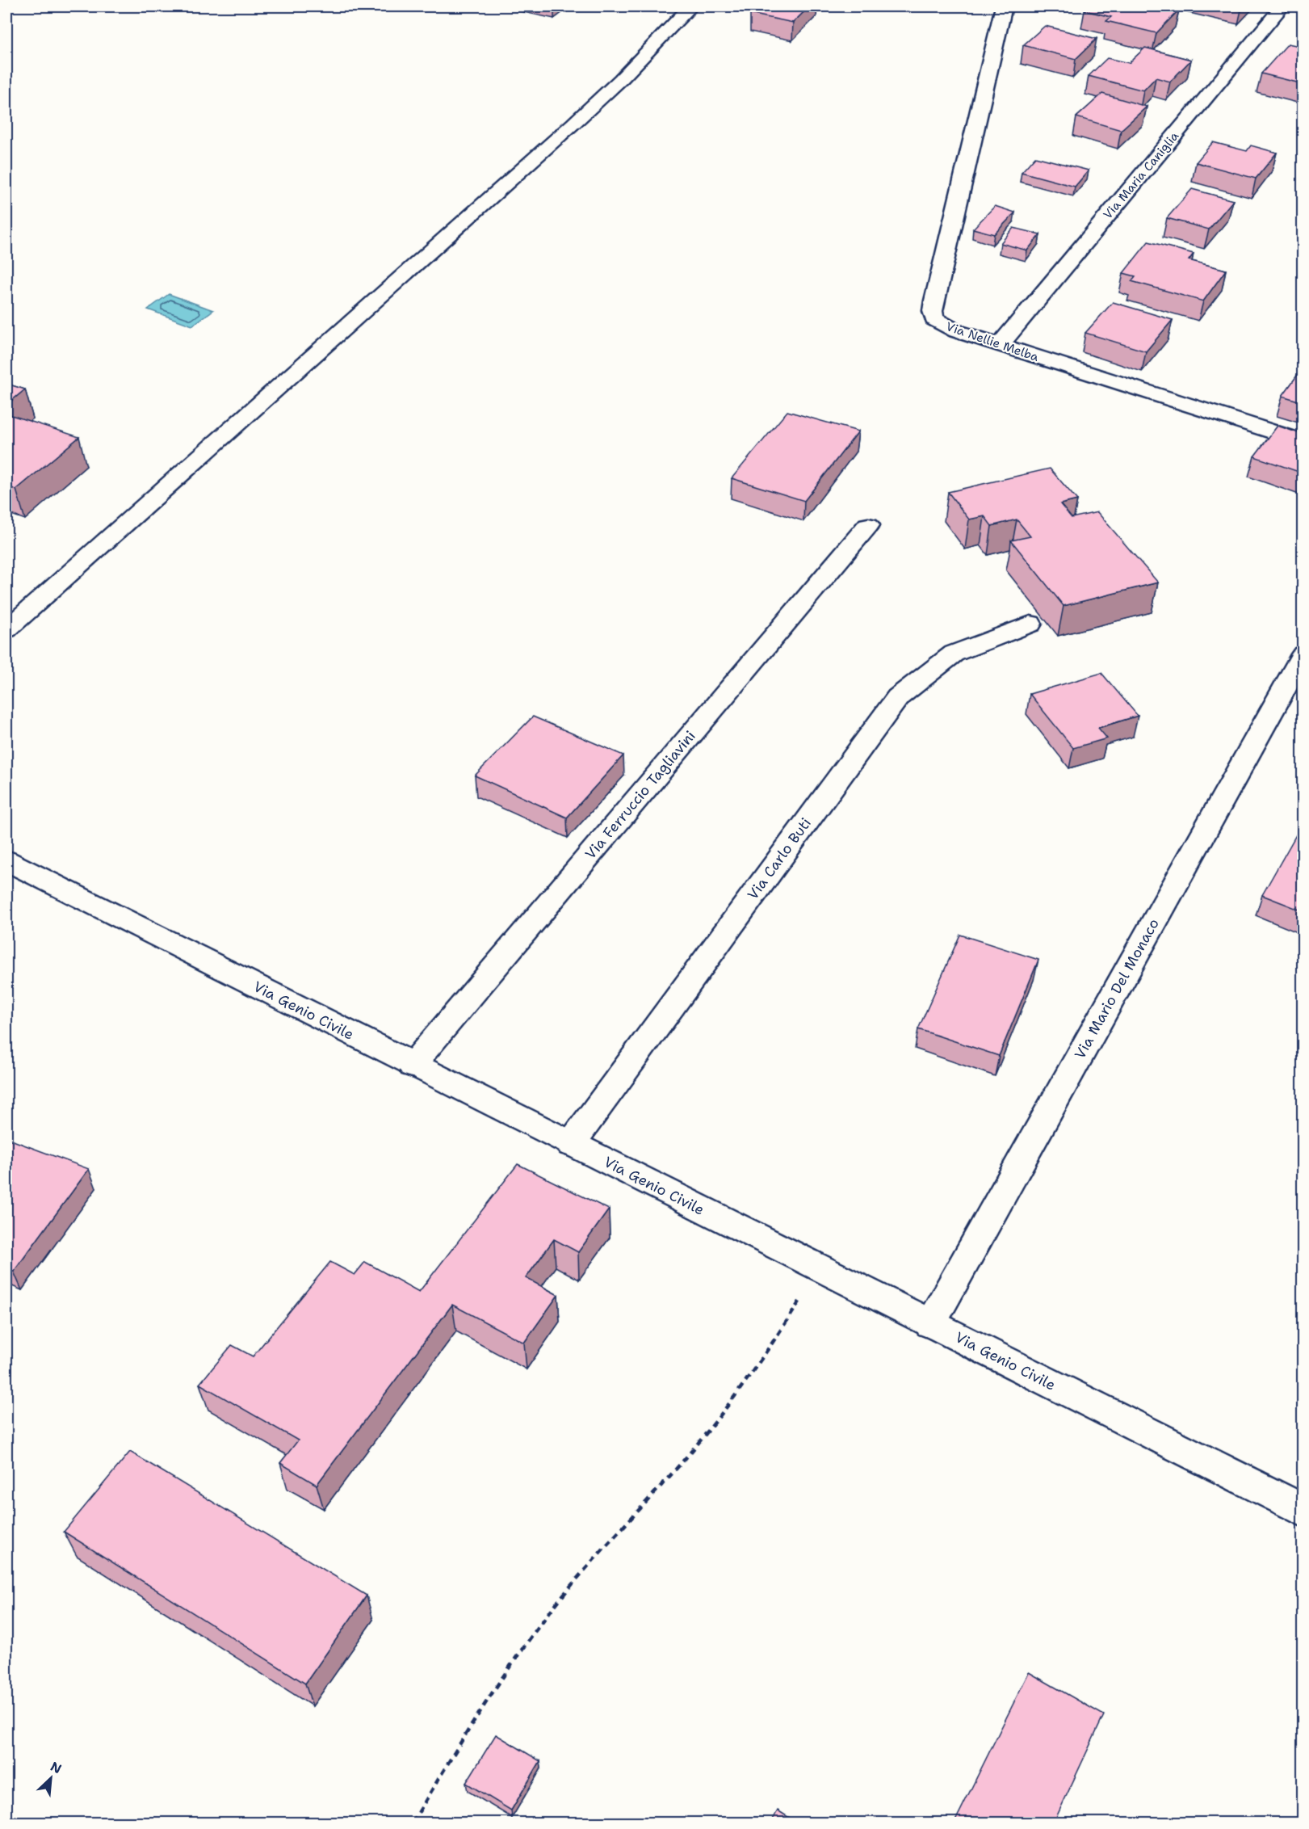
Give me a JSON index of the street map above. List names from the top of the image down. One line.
{"streets":{"street":["Via Maria Caniglia","Via Nellie Melba","Via Ferruccio Tagliavini","Via Carlo Buti","Via Mario Del Monaco","Via Genio Civile"]},"crossings":[["Via Maria Caniglia","Via Nellie Melba"],["Via Ferruccio Tagliavini","Via Genio Civile"],["Via Carlo Buti","Via Genio Civile"],["Via Mario Del Monaco","Via Genio Civile"]],"north":"top right"}
